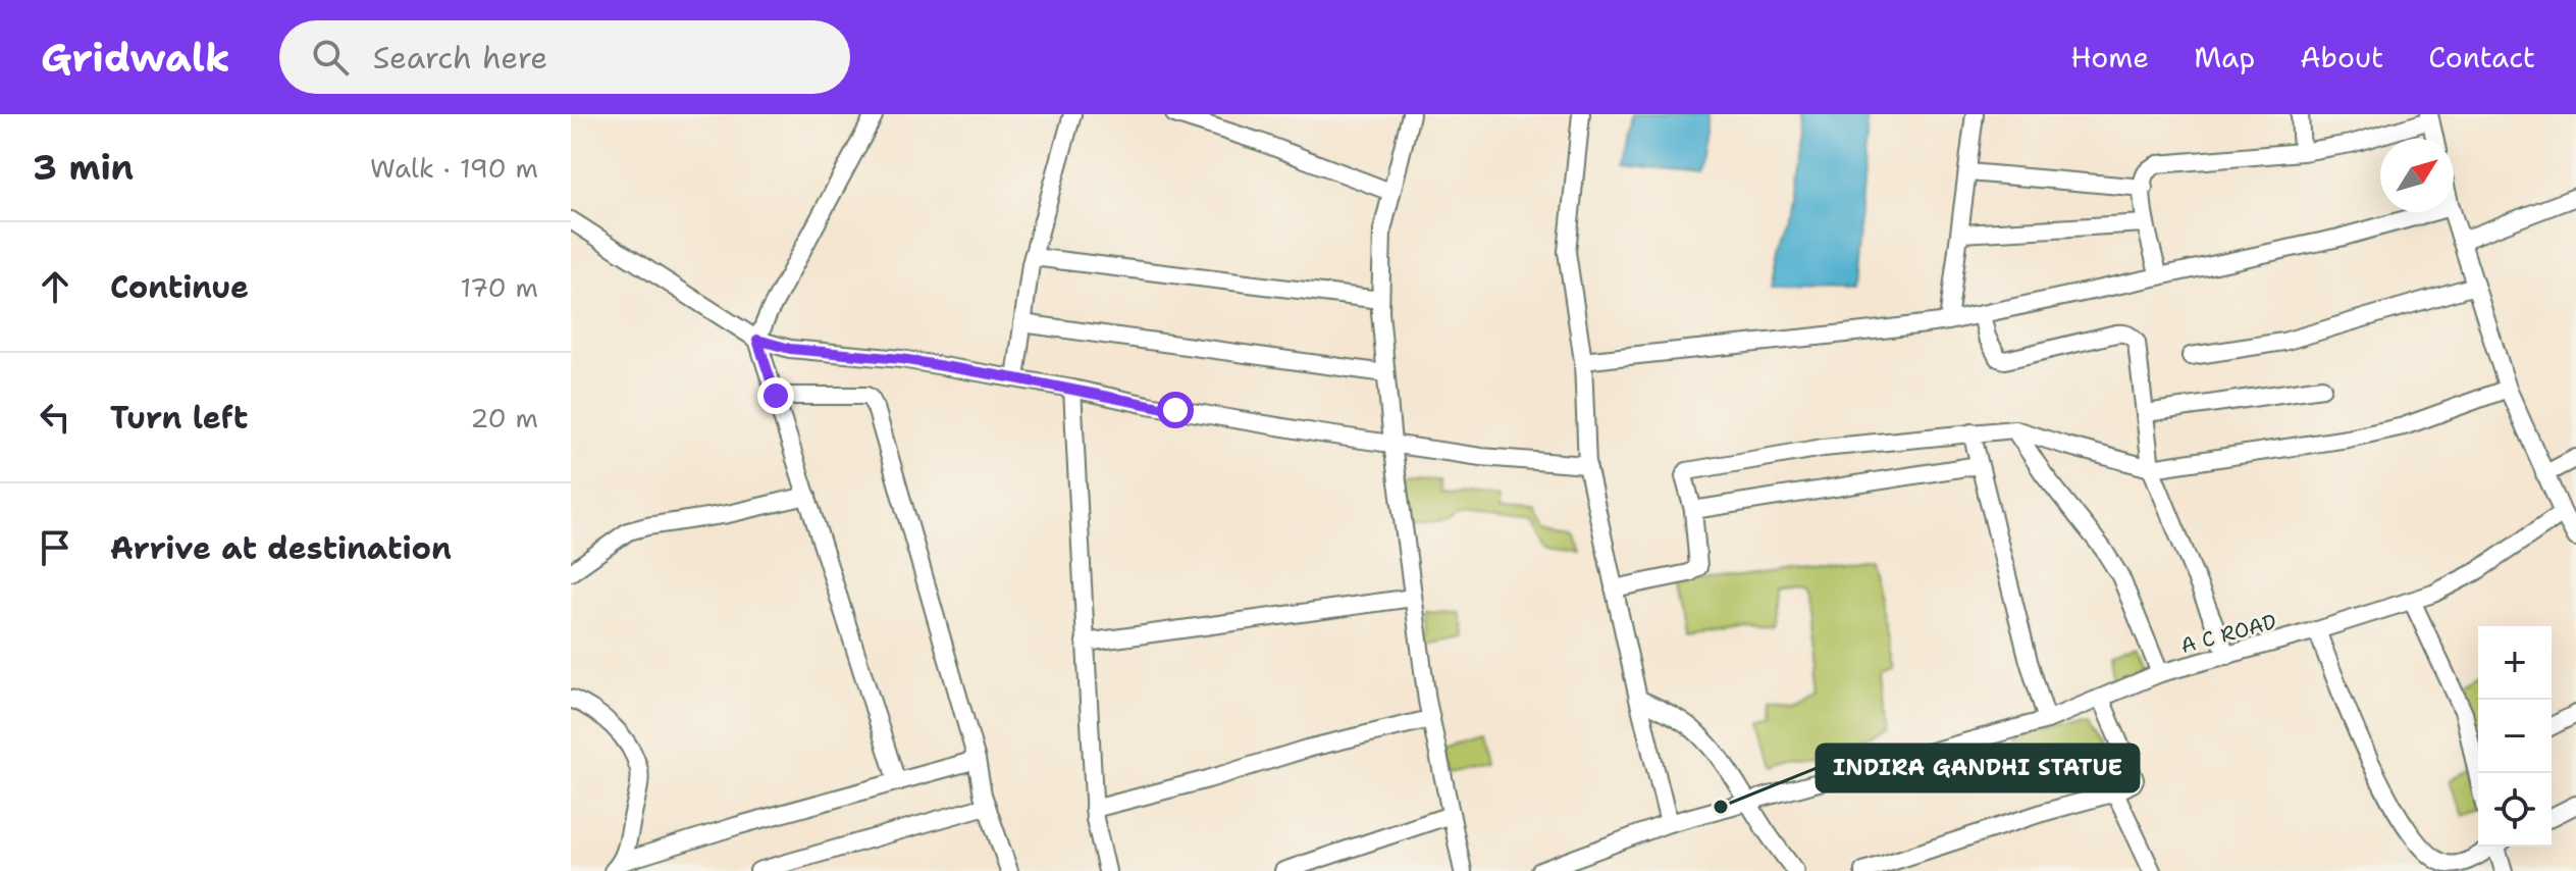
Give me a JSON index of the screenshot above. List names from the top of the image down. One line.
{"streets":{"street":["A C ROAD"]},"places":["INDIRA GANDHI STATUE"],"north":"top right","page":{"header":"Gridwalk","search":"Search here","nav":["Home","Map","About","Contact"],"heading":["3 min","Walk · 190 m"],"list":[["Continue","170 m"],["Turn left","20 m"],"Arrive at destination"],"map_buttons":["+","−"]}}
